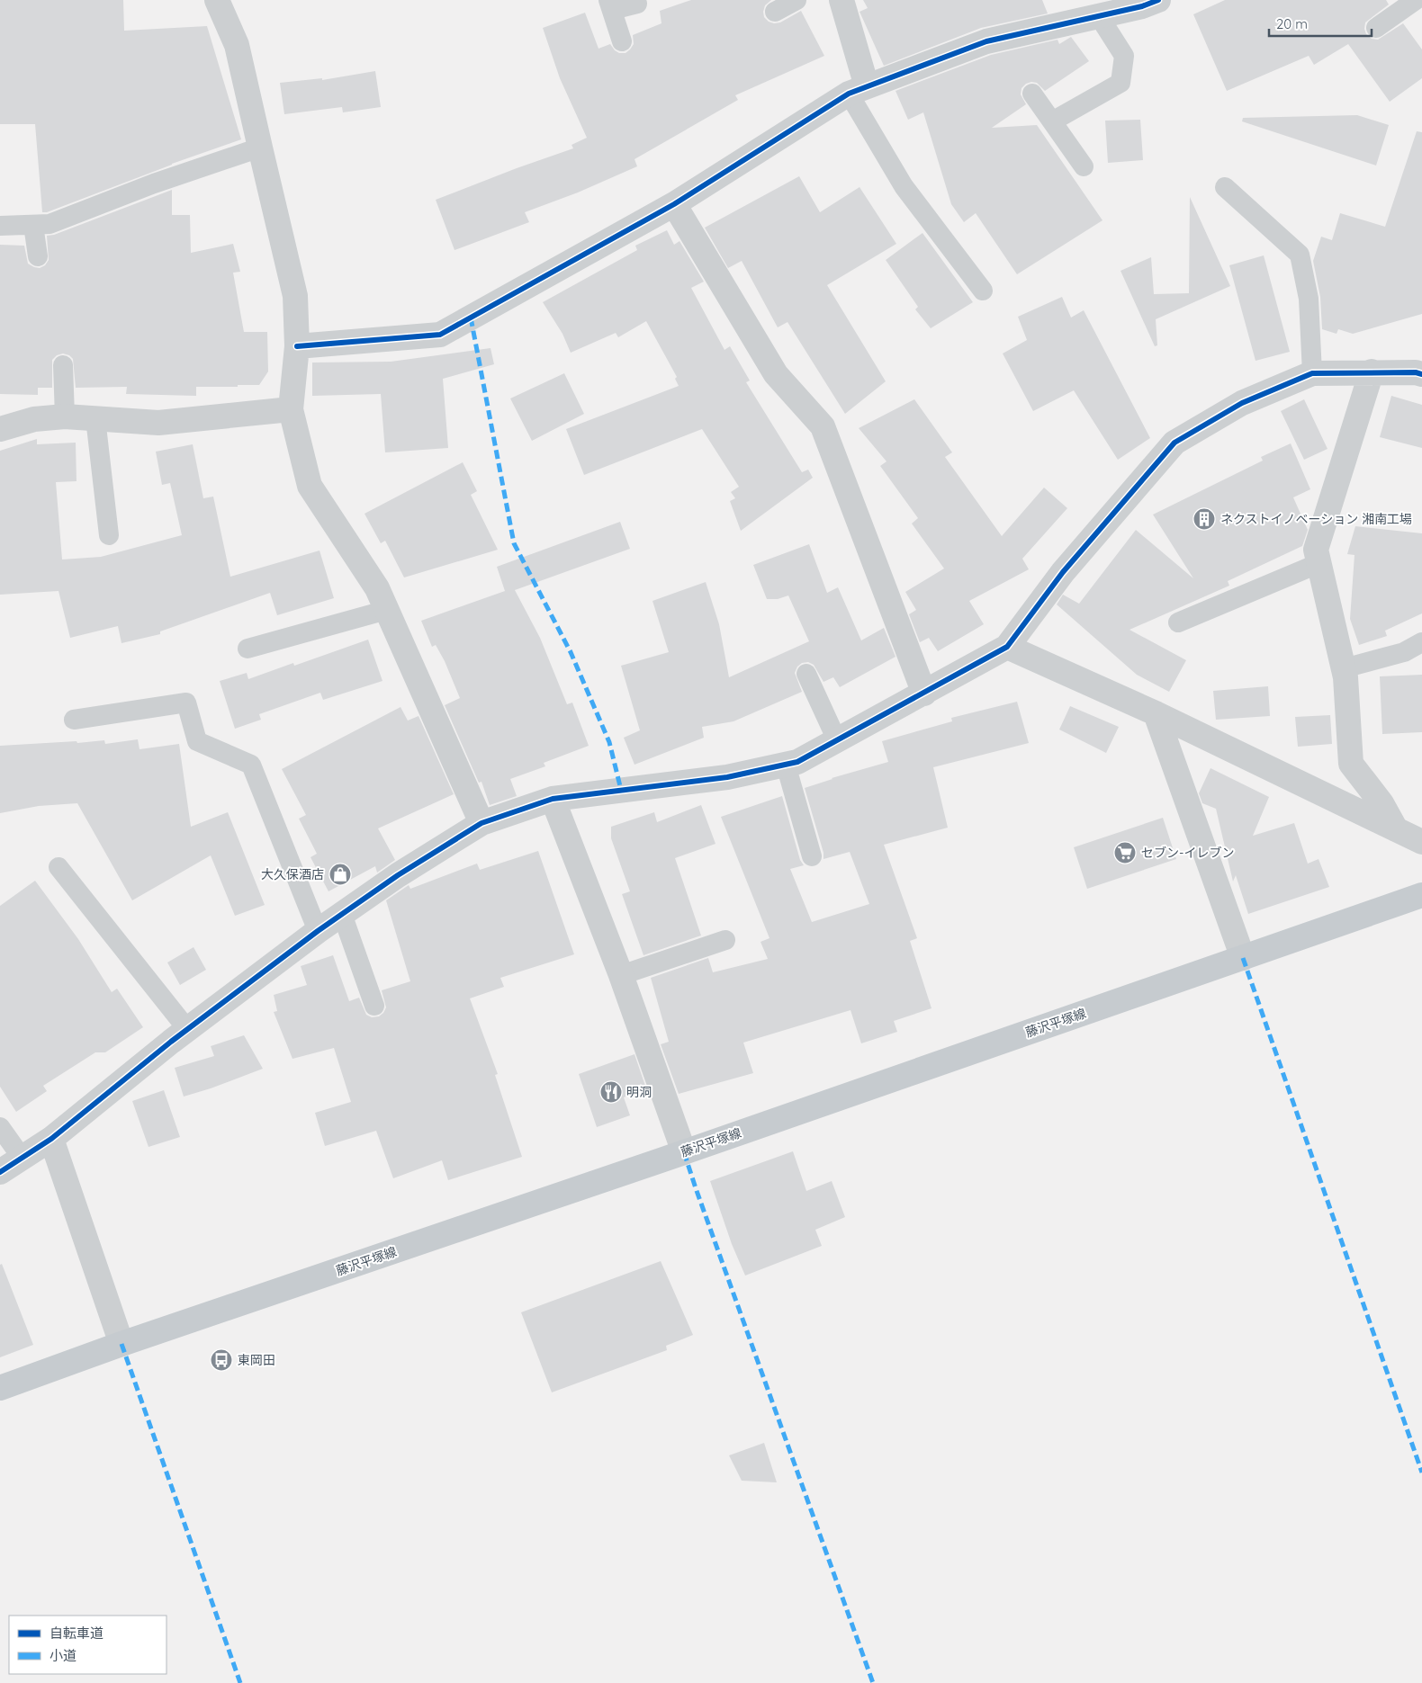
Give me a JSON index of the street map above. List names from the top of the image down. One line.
{"streets":{"main road":["藤沢平塚線"]},"places":{"building":["ネクストイノベーション 湘南工場"],"supermarket":["セブン-イレブン"],"shop":["大久保酒店"],"restaurant":["明洞"],"bus stop":["東岡田"]},"legend":["自転車道","小道"],"scale_bar":"20 m"}
